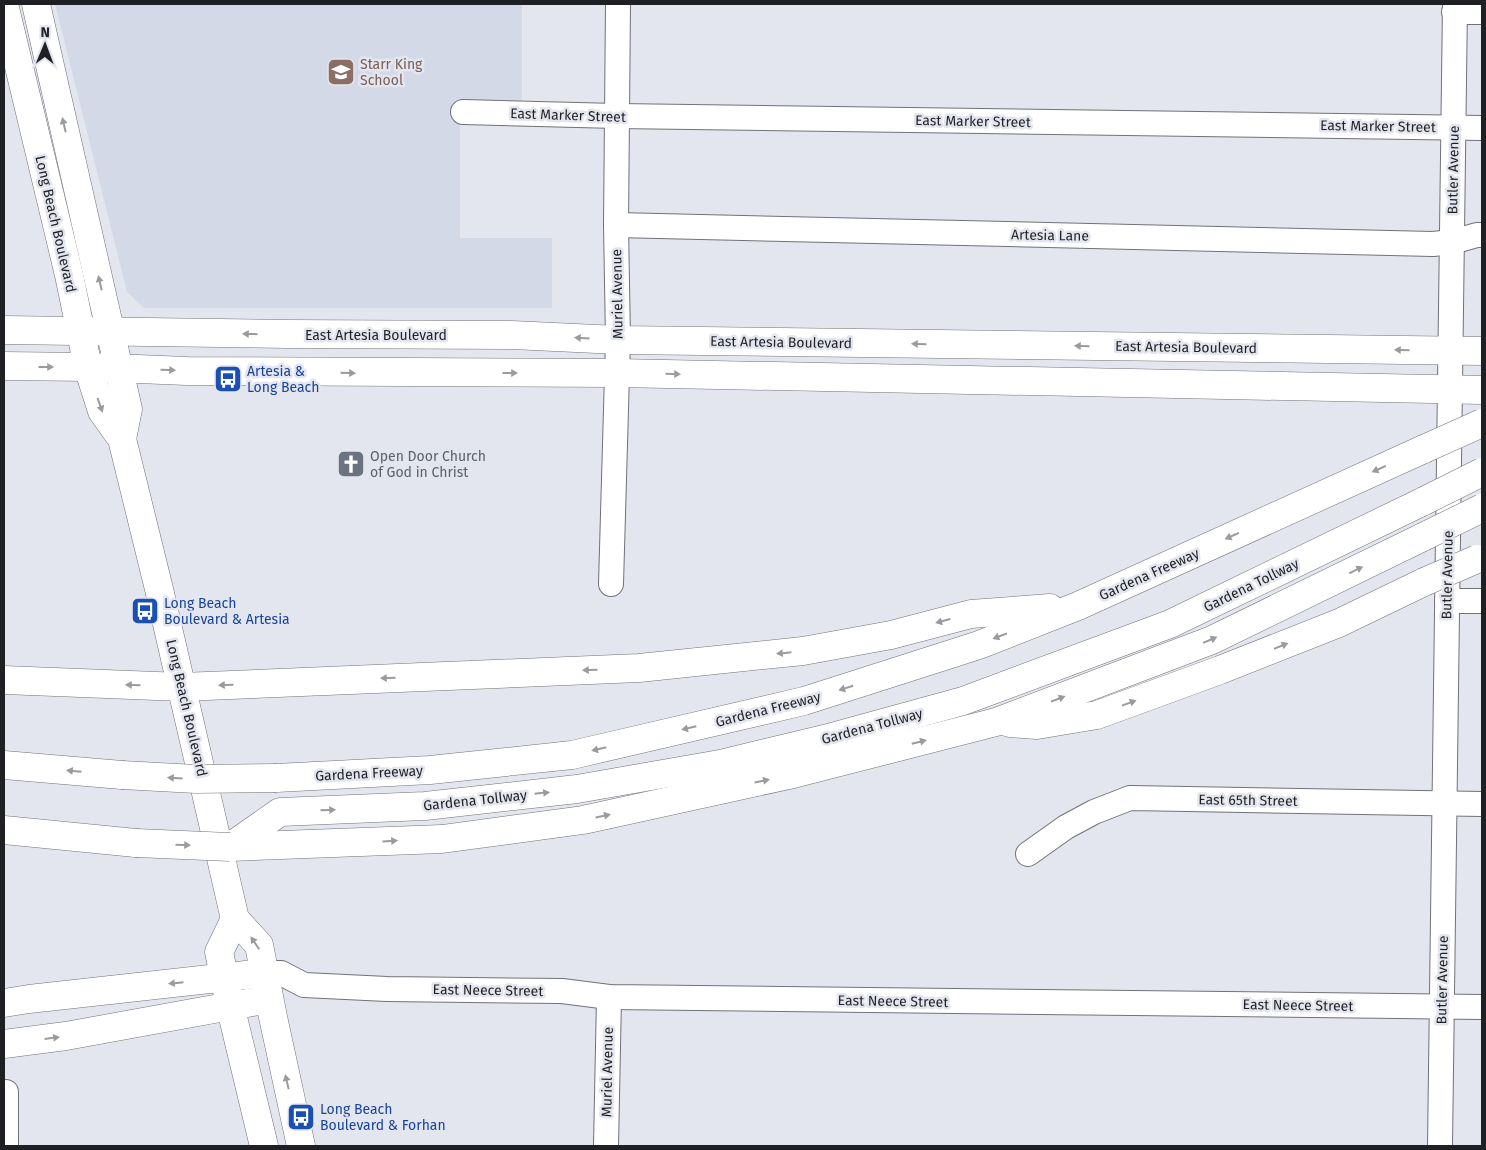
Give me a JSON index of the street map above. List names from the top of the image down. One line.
{"streets":{"main road":["Long Beach Boulevard","East Artesia Boulevard","Gardena Freeway","Gardena Tollway"],"street":["East Marker Street","Butler Avenue","Artesia Lane","Muriel Avenue","East 65th Street","East Neece Street"]},"crossings":[["East Marker Street","Butler Avenue"],["East Marker Street","Muriel Avenue"],["Butler Avenue","Artesia Lane"],["Butler Avenue","East Artesia Boulevard"],["Butler Avenue","East 65th Street"],["Butler Avenue","East Neece Street"],["Long Beach Boulevard","East Artesia Boulevard"],["Long Beach Boulevard","East Neece Street"],["Artesia Lane","Muriel Avenue"],["Muriel Avenue","East Artesia Boulevard"],["Muriel Avenue","East Neece Street"],["Gardena Freeway","Gardena Tollway"]],"places":{"school or university":["Starr King School"],"bus stop":["Artesia & Long Beach","Long Beach Boulevard & Artesia","Long Beach Boulevard & Forhan"],"church":["Open Door Church of God in Christ"]},"north":"top"}
